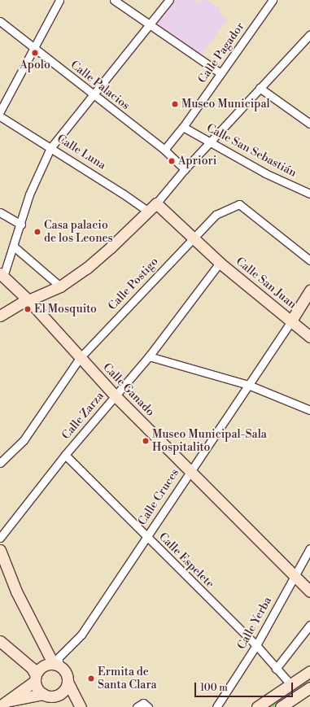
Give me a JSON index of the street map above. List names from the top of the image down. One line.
{"streets":{"street":["Calle Pagador","Calle Palacios","Calle San Sebastián","Calle Luna","Calle San Juan","Calle Postigo","Calle Ganado","Calle Zarza","Calle Cruces","Calle Espelete","Calle Yerba"]},"crossings":[["Calle Pagador","Calle Palacios"],["Calle Pagador","Calle San Sebastián"],["Calle San Juan","Calle Zarza"],["Calle San Juan","Calle Cruces"],["Calle Postigo","Calle Ganado"],["Calle Ganado","Calle Zarza"],["Calle Ganado","Calle Cruces"],["Calle Ganado","Calle Yerba"],["Calle Zarza","Calle Espelete"],["Calle Cruces","Calle Espelete"],["Calle Espelete","Calle Yerba"]],"places":["Apolo","Museo Municipal","Apriori","Casa palacio de los Leones","El Mosquito","Museo Municipal-Sala Hospitalito","Ermita de Santa Clara"],"scale_bar":"100 m"}
